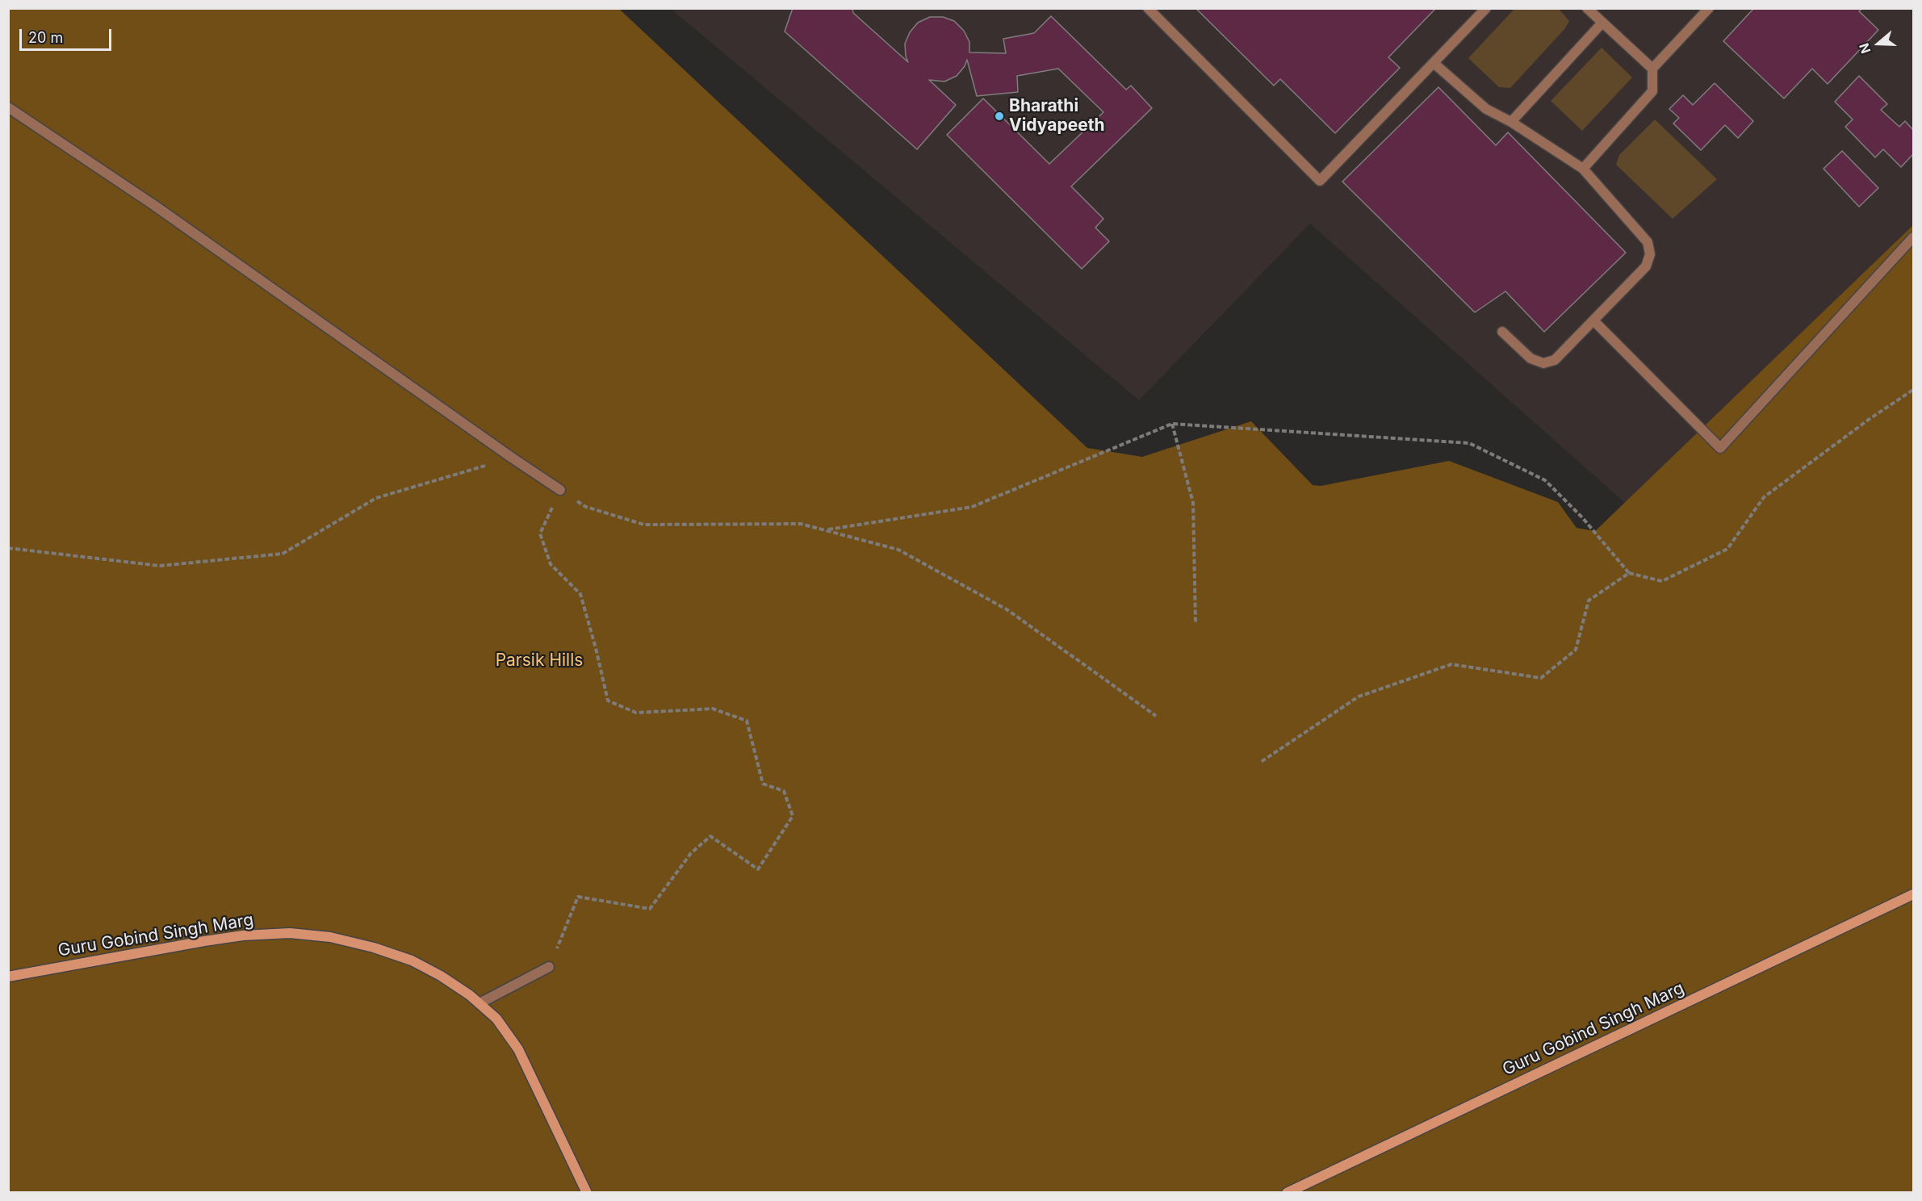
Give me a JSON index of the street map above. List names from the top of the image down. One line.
{"streets":{"street":["Guru Gobind Singh Marg"]},"parks":["Parsik Hills"],"places":["Bharathi Vidyapeeth"],"scale_bar":"20 m","north":"left"}
